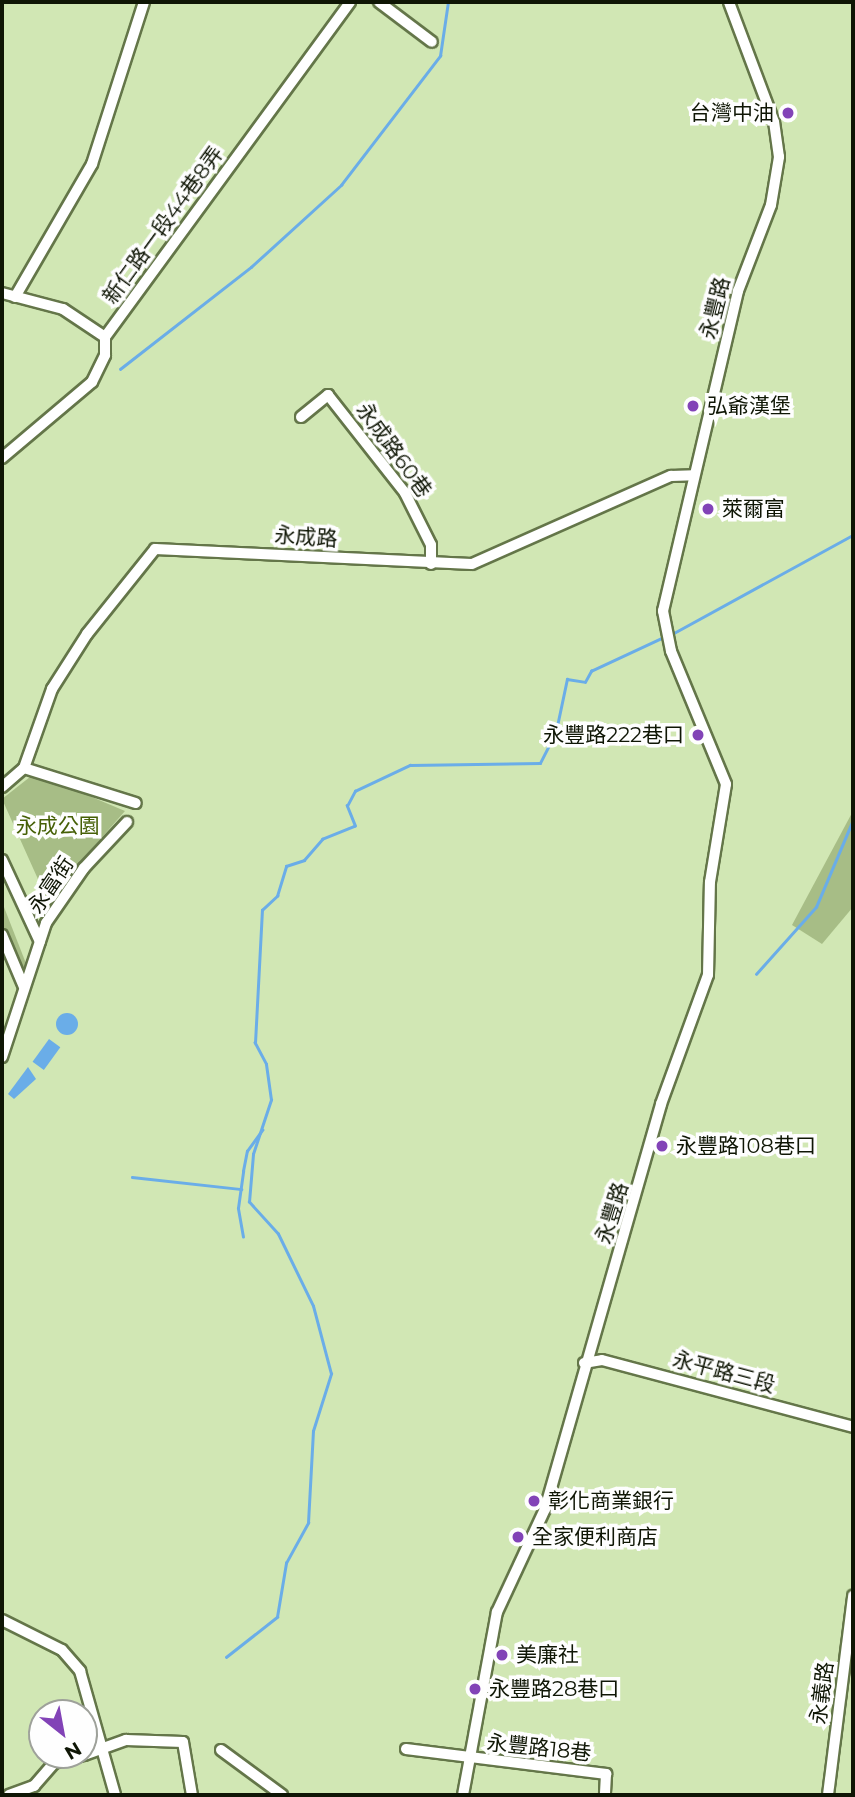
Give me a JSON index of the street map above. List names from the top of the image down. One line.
{"streets":{"street":["新仁路一段44巷8弄","永豐路","永成路60巷","永成路","永富街","永平路三段","永義路","永豐路18巷"]},"crossings":[["永豐路","永成路"],["永豐路","永平路三段"],["永豐路","永豐路18巷"],["永成路60巷","永成路"]],"parks":["永成公園"],"places":["台灣中油","弘爺漢堡","萊爾富","永豐路222巷口","永豐路108巷口","彰化商業銀行","全家便利商店","美廉社","永豐路28巷口"],"north":"bottom right"}
